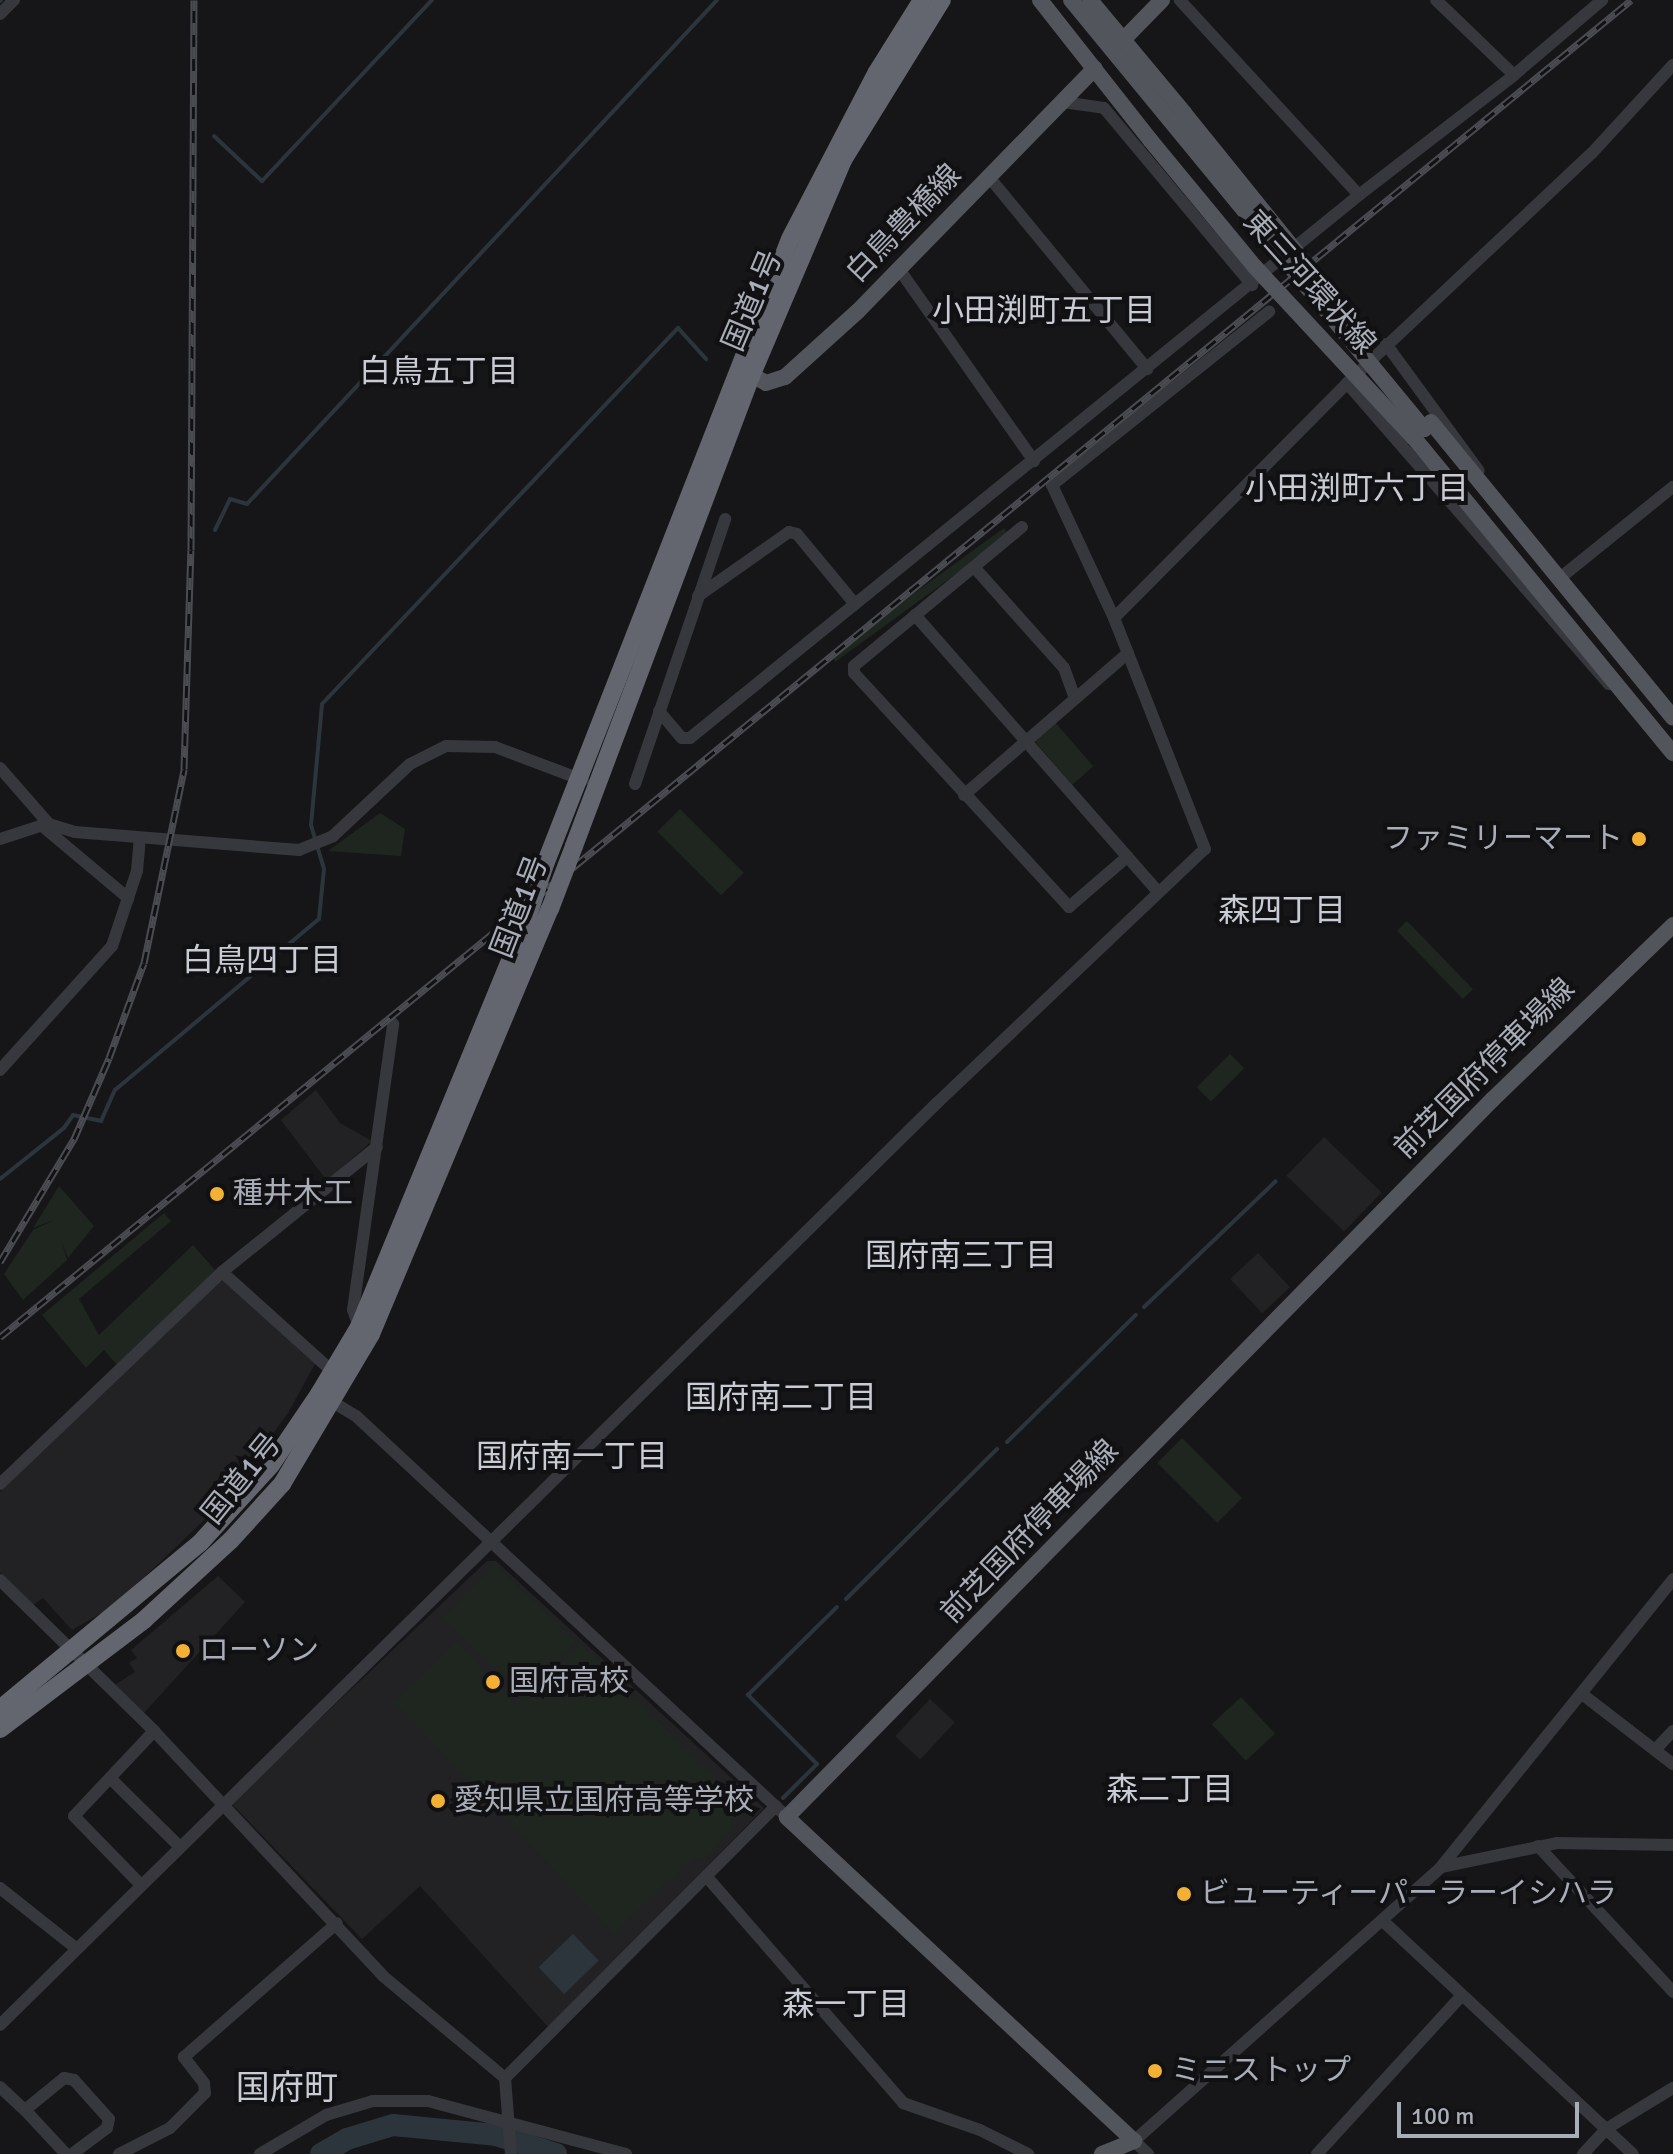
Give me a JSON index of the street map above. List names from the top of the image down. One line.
{"streets":{"highway":["国道1号"],"main road":["白鳥豊橋線","東三河環状線","前芝国府停車場線"]},"crossings":[["白鳥豊橋線","東三河環状線"],["白鳥豊橋線","国道1号"]],"districts":["小田渕町五丁目","白鳥五丁目","小田渕町六丁目","森四丁目","白鳥四丁目","国府南三丁目","国府南二丁目","国府南一丁目","森二丁目","森一丁目","国府町"],"places":["ファミリーマート","種井木工","ローソン","国府高校","愛知県立国府高等学校","ビューティーパーラーイシハラ","ミニストップ"],"scale_bar":"100 m"}
